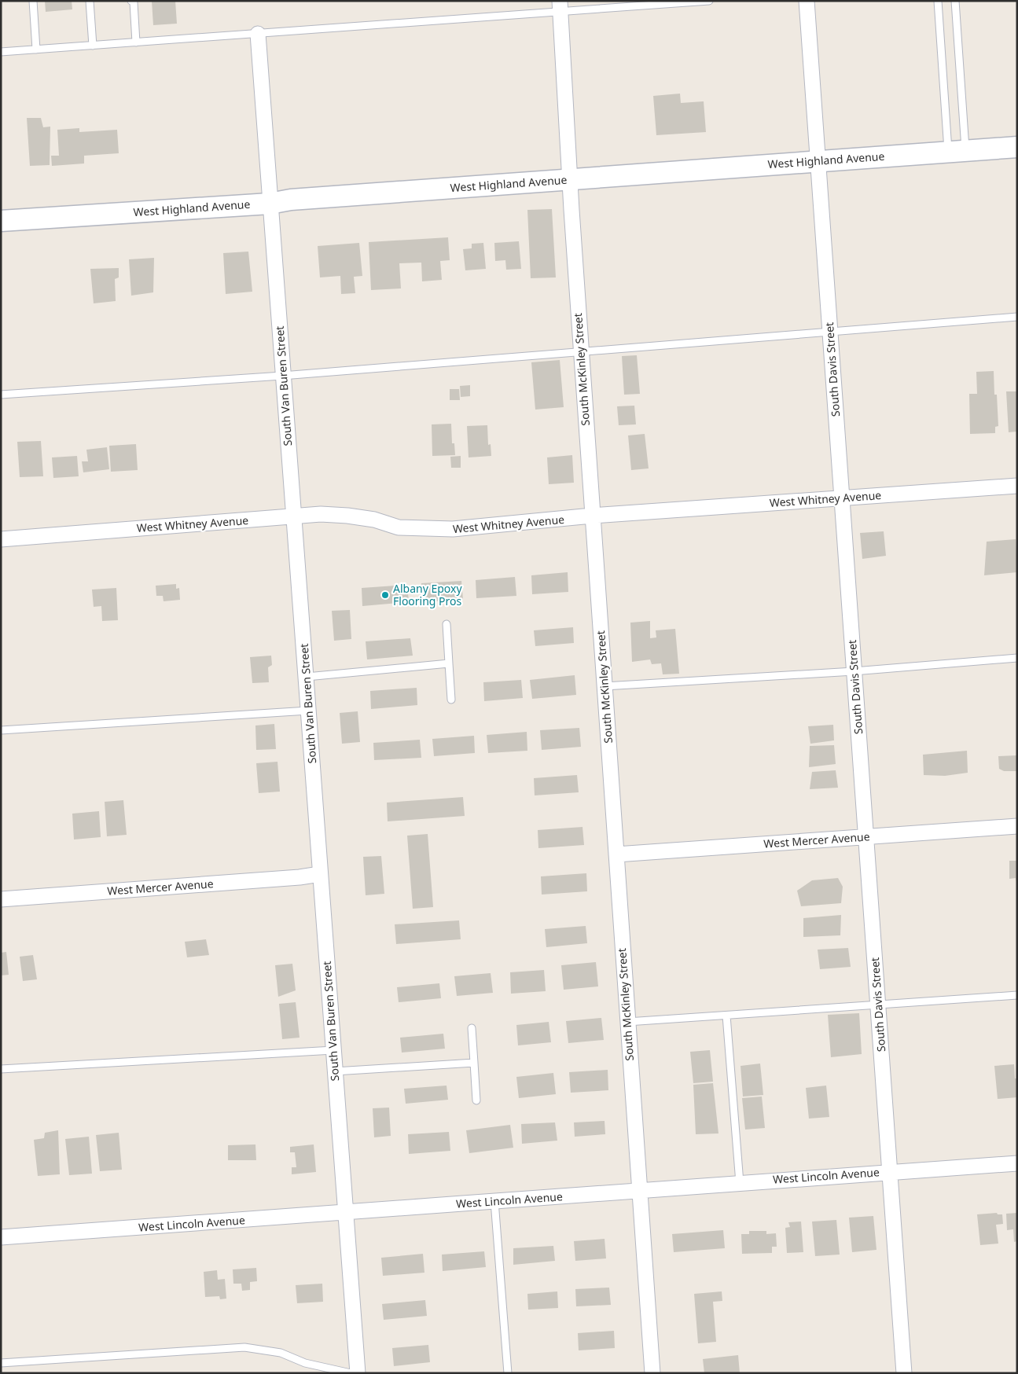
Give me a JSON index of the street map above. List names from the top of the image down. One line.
{"streets":{"street":["West Highland Avenue","South McKinley Street","South Davis Street","South Van Buren Street","West Whitney Avenue","West Mercer Avenue","West Lincoln Avenue"]},"crossings":[["West Highland Avenue","South McKinley Street"],["West Highland Avenue","South Davis Street"],["West Highland Avenue","South Van Buren Street"],["South McKinley Street","West Whitney Avenue"],["South McKinley Street","West Mercer Avenue"],["South McKinley Street","West Lincoln Avenue"],["South Davis Street","West Whitney Avenue"],["South Davis Street","West Mercer Avenue"],["South Davis Street","West Lincoln Avenue"],["South Van Buren Street","West Whitney Avenue"],["South Van Buren Street","West Mercer Avenue"],["South Van Buren Street","West Lincoln Avenue"]],"places":["Albany Epoxy Flooring Pros"]}
